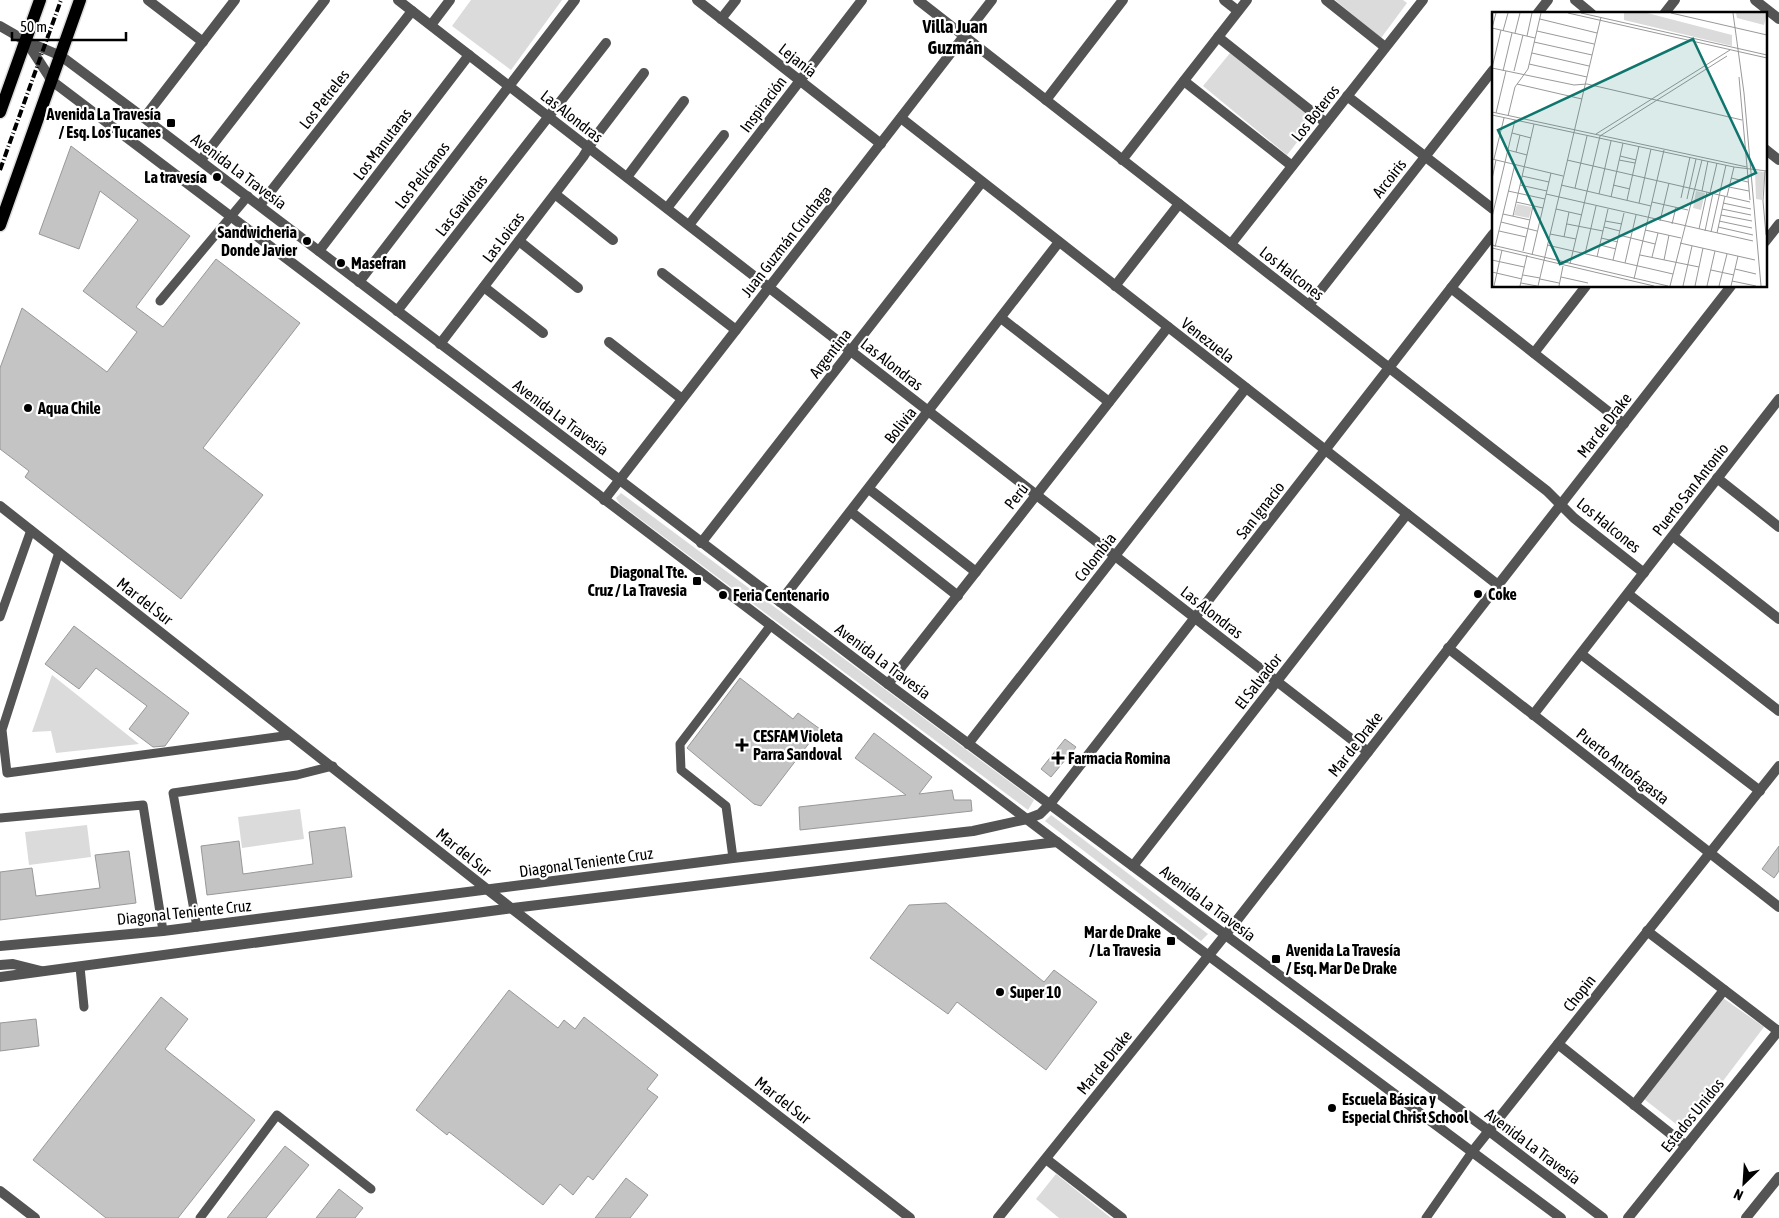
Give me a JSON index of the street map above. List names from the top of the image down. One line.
{"streets":{"street":["Lejanía","Los Petreles","Inspiración","Los Boteros","Las Alondras","Los Manutaras","Avenida La Travesía","Los Pelícanos","Arcoiris","Las Gaviotas","Las Loicas","Juan Guzmán Cruchaga","Los Halcones","Venezuela","Argentina","Bolivia","Mar de Drake","Puerto San Antonio","Perú","San Ignacio","Colombia","Mar del Sur","El Salvador","Puerto Antofagasta","Diagonal Teniente Cruz","Chopin","Estados Unidos"]},"crossings":[["Lejanía","Inspiración"],["Lejanía","Juan Guzmán Cruchaga"],["Los Petreles","Las Alondras"],["Los Petreles","Avenida La Travesía"],["Inspiración","Las Alondras"],["Los Boteros","Los Halcones"],["Las Alondras","Los Manutaras"],["Las Alondras","Los Pelícanos"],["Las Alondras","Las Gaviotas"],["Las Alondras","Las Loicas"],["Las Alondras","Juan Guzmán Cruchaga"],["Las Alondras","Argentina"],["Las Alondras","Bolivia"],["Las Alondras","Mar de Drake"],["Las Alondras","Perú"],["Las Alondras","San Ignacio"],["Las Alondras","Colombia"],["Las Alondras","El Salvador"],["Los Manutaras","Avenida La Travesía"],["Avenida La Travesía","Los Pelícanos"],["Avenida La Travesía","Las Gaviotas"],["Avenida La Travesía","Las Loicas"],["Avenida La Travesía","Juan Guzmán Cruchaga"],["Avenida La Travesía","Argentina"],["Avenida La Travesía","Bolivia"],["Avenida La Travesía","Mar de Drake"],["Avenida La Travesía","Perú"],["Avenida La Travesía","San Ignacio"],["Avenida La Travesía","Colombia"],["Avenida La Travesía","El Salvador"],["Avenida La Travesía","Diagonal Teniente Cruz"],["Avenida La Travesía","Chopin"],["Arcoiris","Los Halcones"],["Juan Guzmán Cruchaga","Los Halcones"],["Juan Guzmán Cruchaga","Venezuela"],["Los Halcones","Mar de Drake"],["Los Halcones","Puerto San Antonio"],["Los Halcones","San Ignacio"],["Venezuela","Argentina"],["Venezuela","Bolivia"],["Venezuela","Mar de Drake"],["Venezuela","Perú"],["Venezuela","San Ignacio"],["Venezuela","Colombia"],["Venezuela","El Salvador"],["Mar de Drake","Puerto Antofagasta"],["Puerto San Antonio","Puerto Antofagasta"],["San Ignacio","Diagonal Teniente Cruz"],["Mar del Sur","Diagonal Teniente Cruz"],["Puerto Antofagasta","Chopin"]],"districts":["Villa Juan Guzmán"],"places":{"transit":["Avenida La Travesía / Esq. Los Tucanes","Diagonal Tte. Cruz / La Travesia","Mar de Drake / La Travesia","Avenida La Travesía / Esq. Mar De Drake"],"other":["La travesía","Sandwicheria Donde Javier","Masefran","Aqua Chile","Coke","Feria Centenario","Super 10","Escuela Básica y Especial Christ School"],"health":["CESFAM Violeta Parra Sandoval","Farmacia Romina"]},"scale_bar":"50 m","north":"bottom left"}
